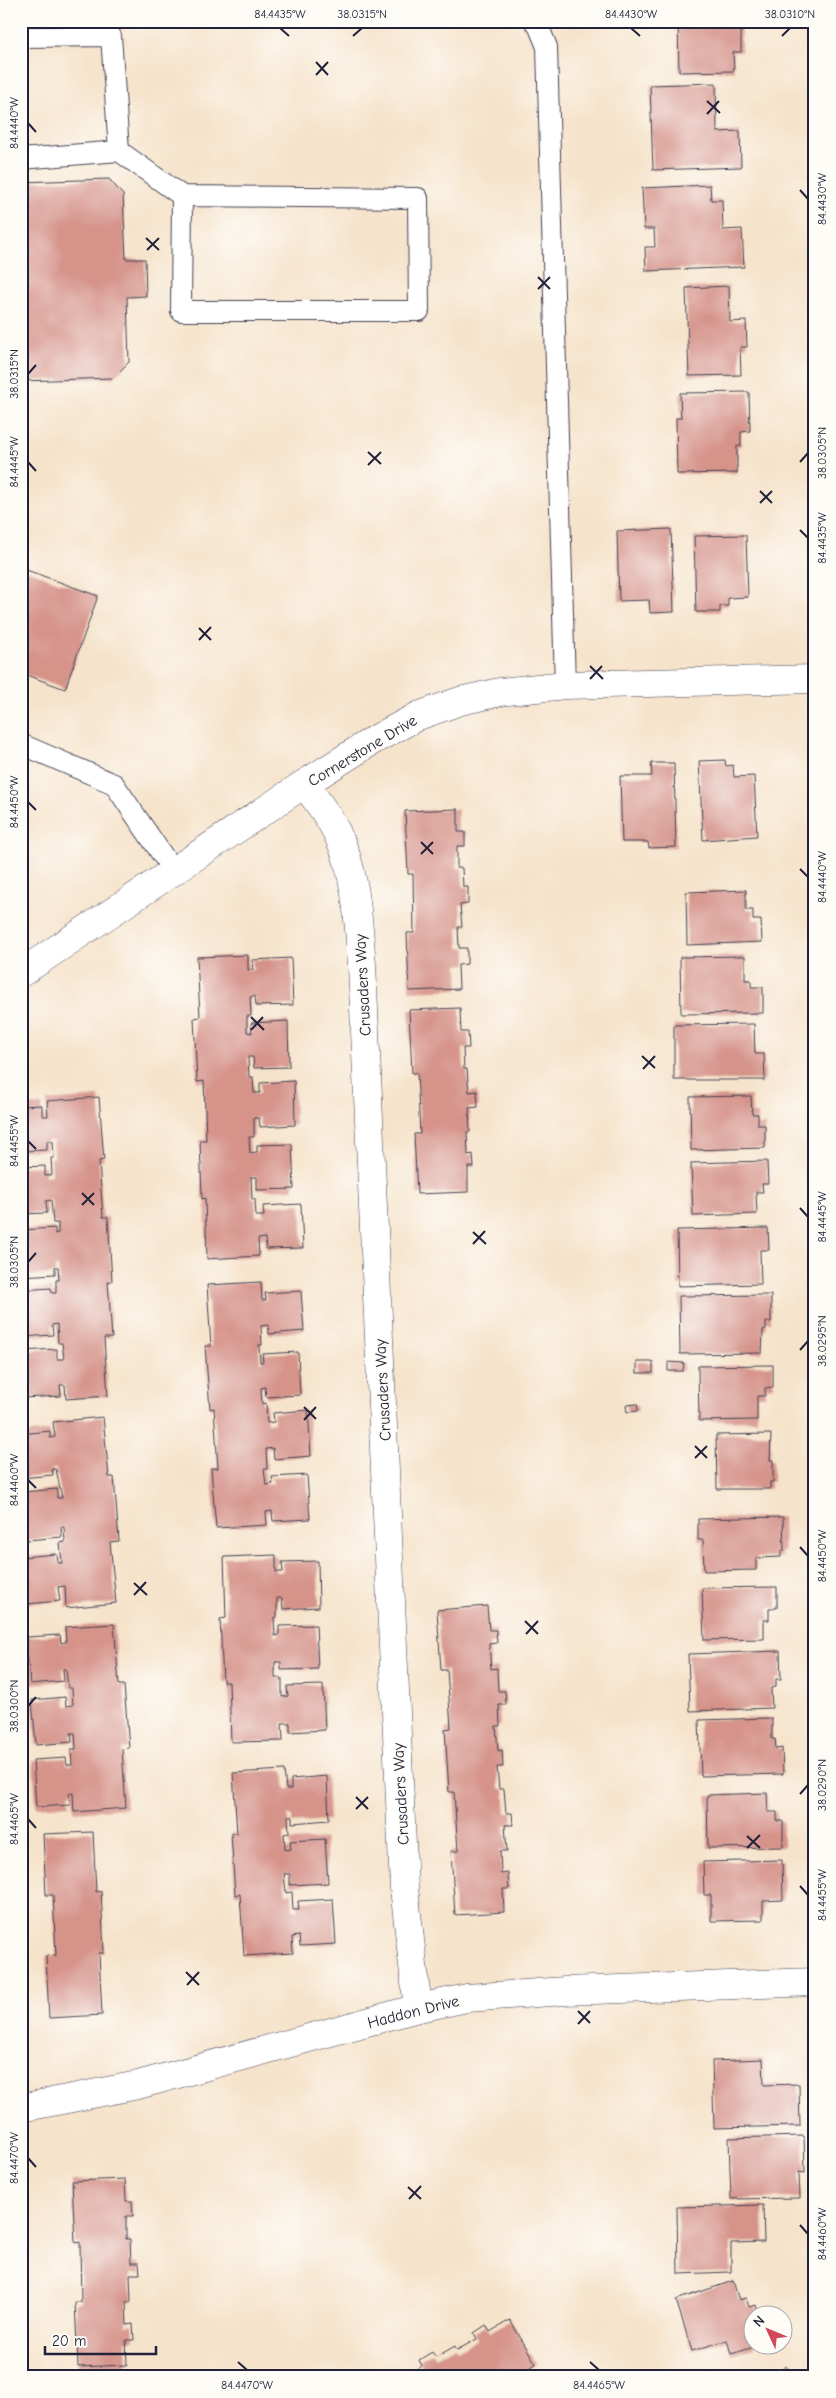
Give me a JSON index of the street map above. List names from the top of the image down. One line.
{"streets":{"street":["Cornerstone Drive","Crusaders Way","Haddon Drive"]},"crossings":[["Cornerstone Drive","Crusaders Way"],["Crusaders Way","Haddon Drive"]],"scale_bar":"20 m","north":"top left","coordinates":["84.4435°W","38.0315°N","84.4430°W","38.0310°N","84.4440°W","38.0305°N","84.4445°W","84.4450°W","84.4455°W","38.0295°N","84.4460°W","38.0300°N","38.0290°N","84.4465°W","84.4470°W"]}
